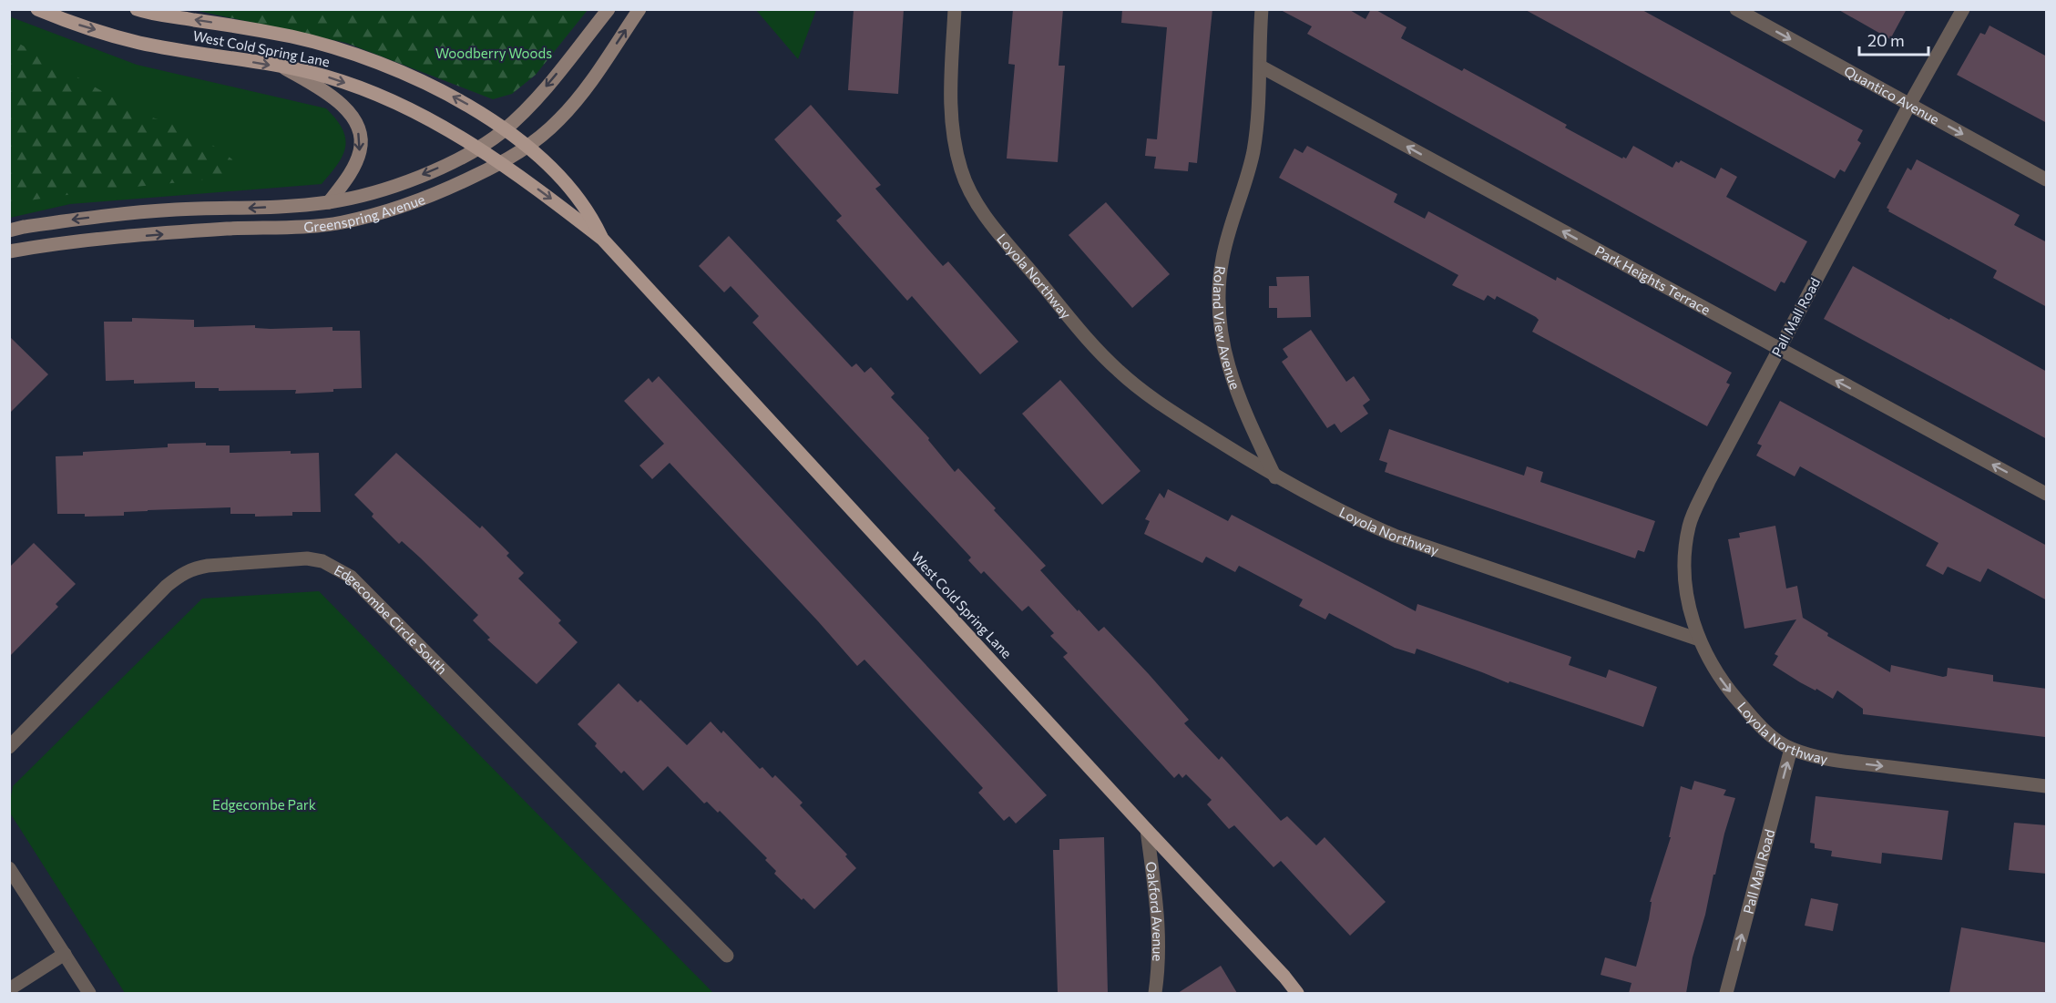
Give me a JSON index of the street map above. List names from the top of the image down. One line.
{"streets":{"main road":["West Cold Spring Lane","Greenspring Avenue"],"street":["Quantico Avenue","Loyola Northway","Park Heights Terrace","Pall Mall Road","Roland View Avenue","Edgecombe Circle South","Oakford Avenue"]},"crossings":[["West Cold Spring Lane","Greenspring Avenue"],["West Cold Spring Lane","Oakford Avenue"],["Quantico Avenue","Pall Mall Road"],["Loyola Northway","Pall Mall Road"],["Loyola Northway","Roland View Avenue"],["Park Heights Terrace","Pall Mall Road"],["Park Heights Terrace","Roland View Avenue"]],"one_way":["Quantico Avenue","Park Heights Terrace"],"parks":["Woodberry Woods","Edgecombe Park"],"scale_bar":"20 m"}
